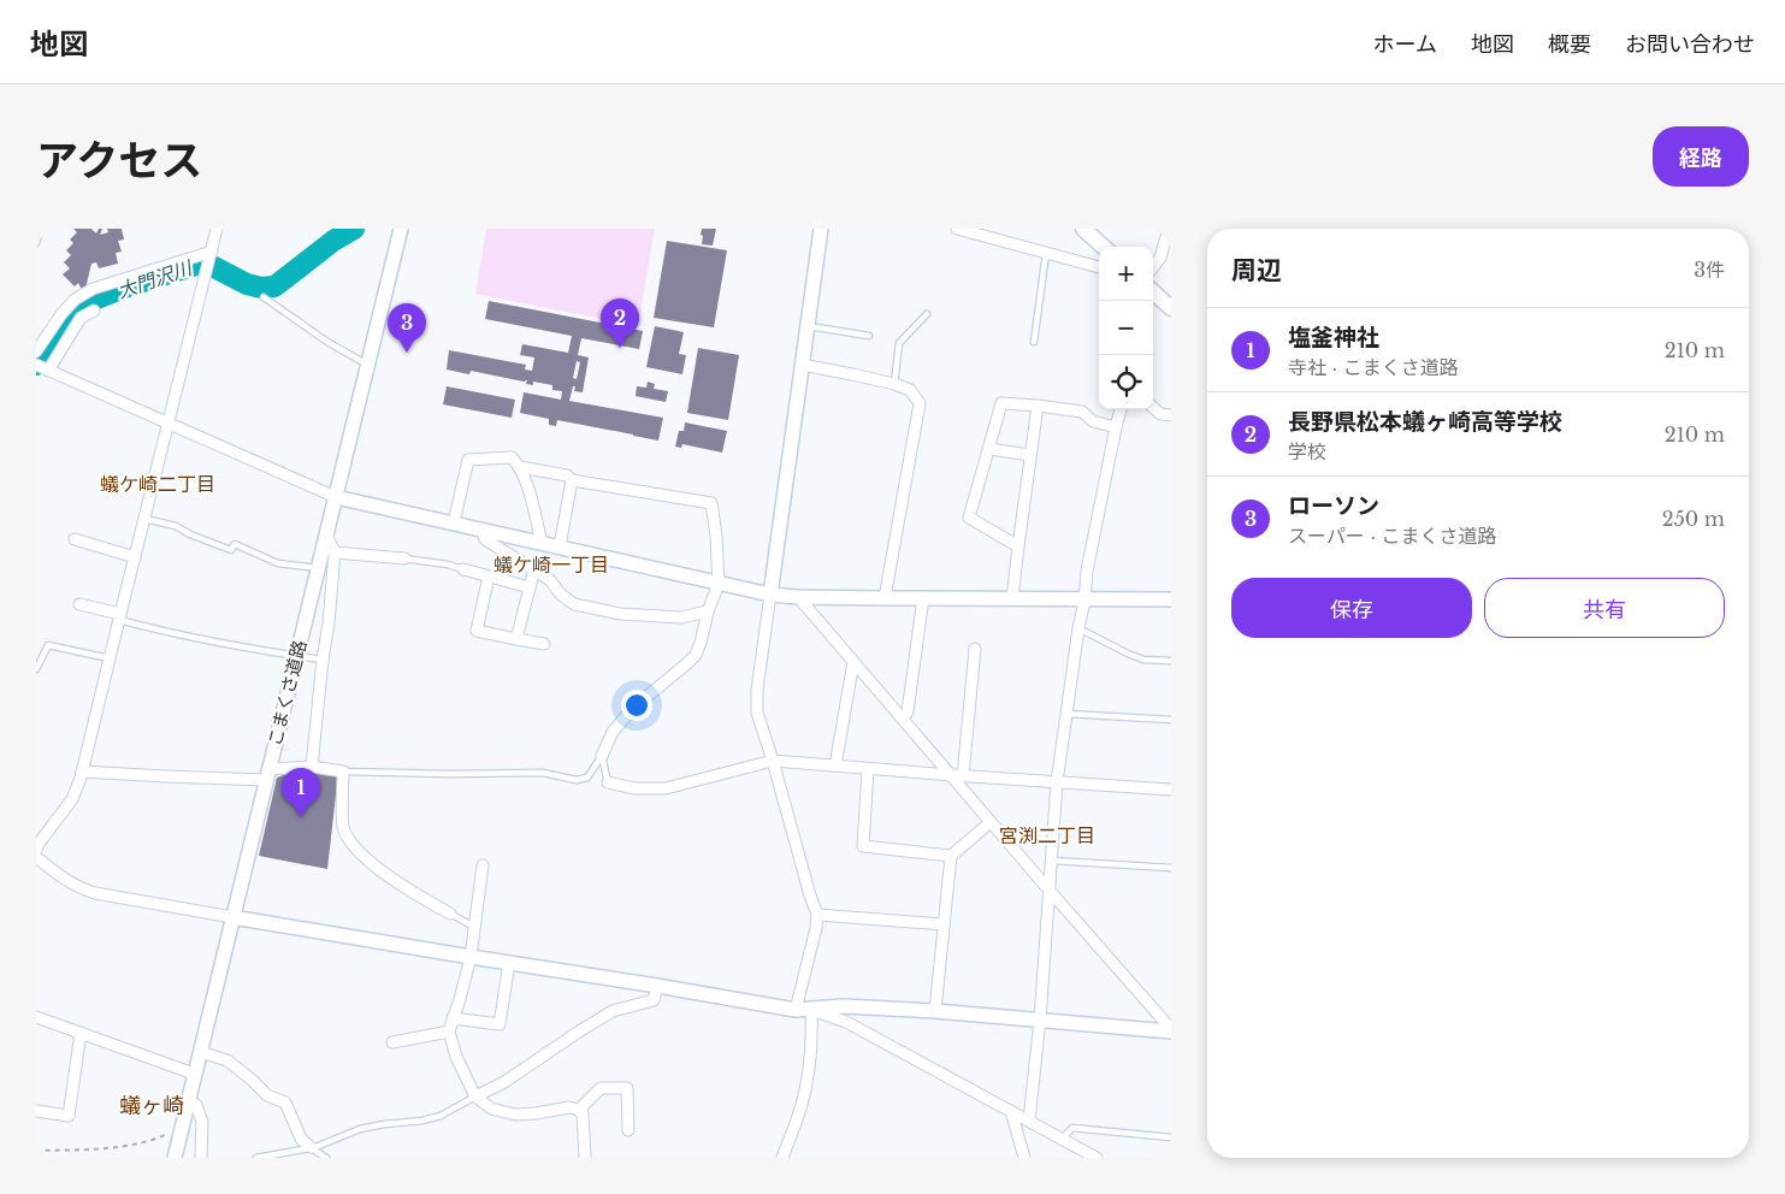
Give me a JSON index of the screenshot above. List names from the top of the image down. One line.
{"streets":{"street":["こまくさ道路"]},"districts":["蟻ケ崎二丁目","蟻ケ崎一丁目","宮渕二丁目","蟻ヶ崎"],"water":["大門沢川"],"page":{"header":"地図","nav":["ホーム","地図","概要","お問い合わせ"],"title":"アクセス","buttons":["経路",["保存","共有"]],"heading":["周辺","3件"],"map_buttons":["+","−"],"pins":["2","3","1"],"list":[{"mark":"1","name":"塩釜神社","note":"寺社 · こまくさ道路","value":"210 m"},{"mark":"2","name":"長野県松本蟻ヶ崎高等学校","note":"学校","value":"210 m"},{"mark":"3","name":"ローソン","note":"スーパー · こまくさ道路","value":"250 m"}]}}
